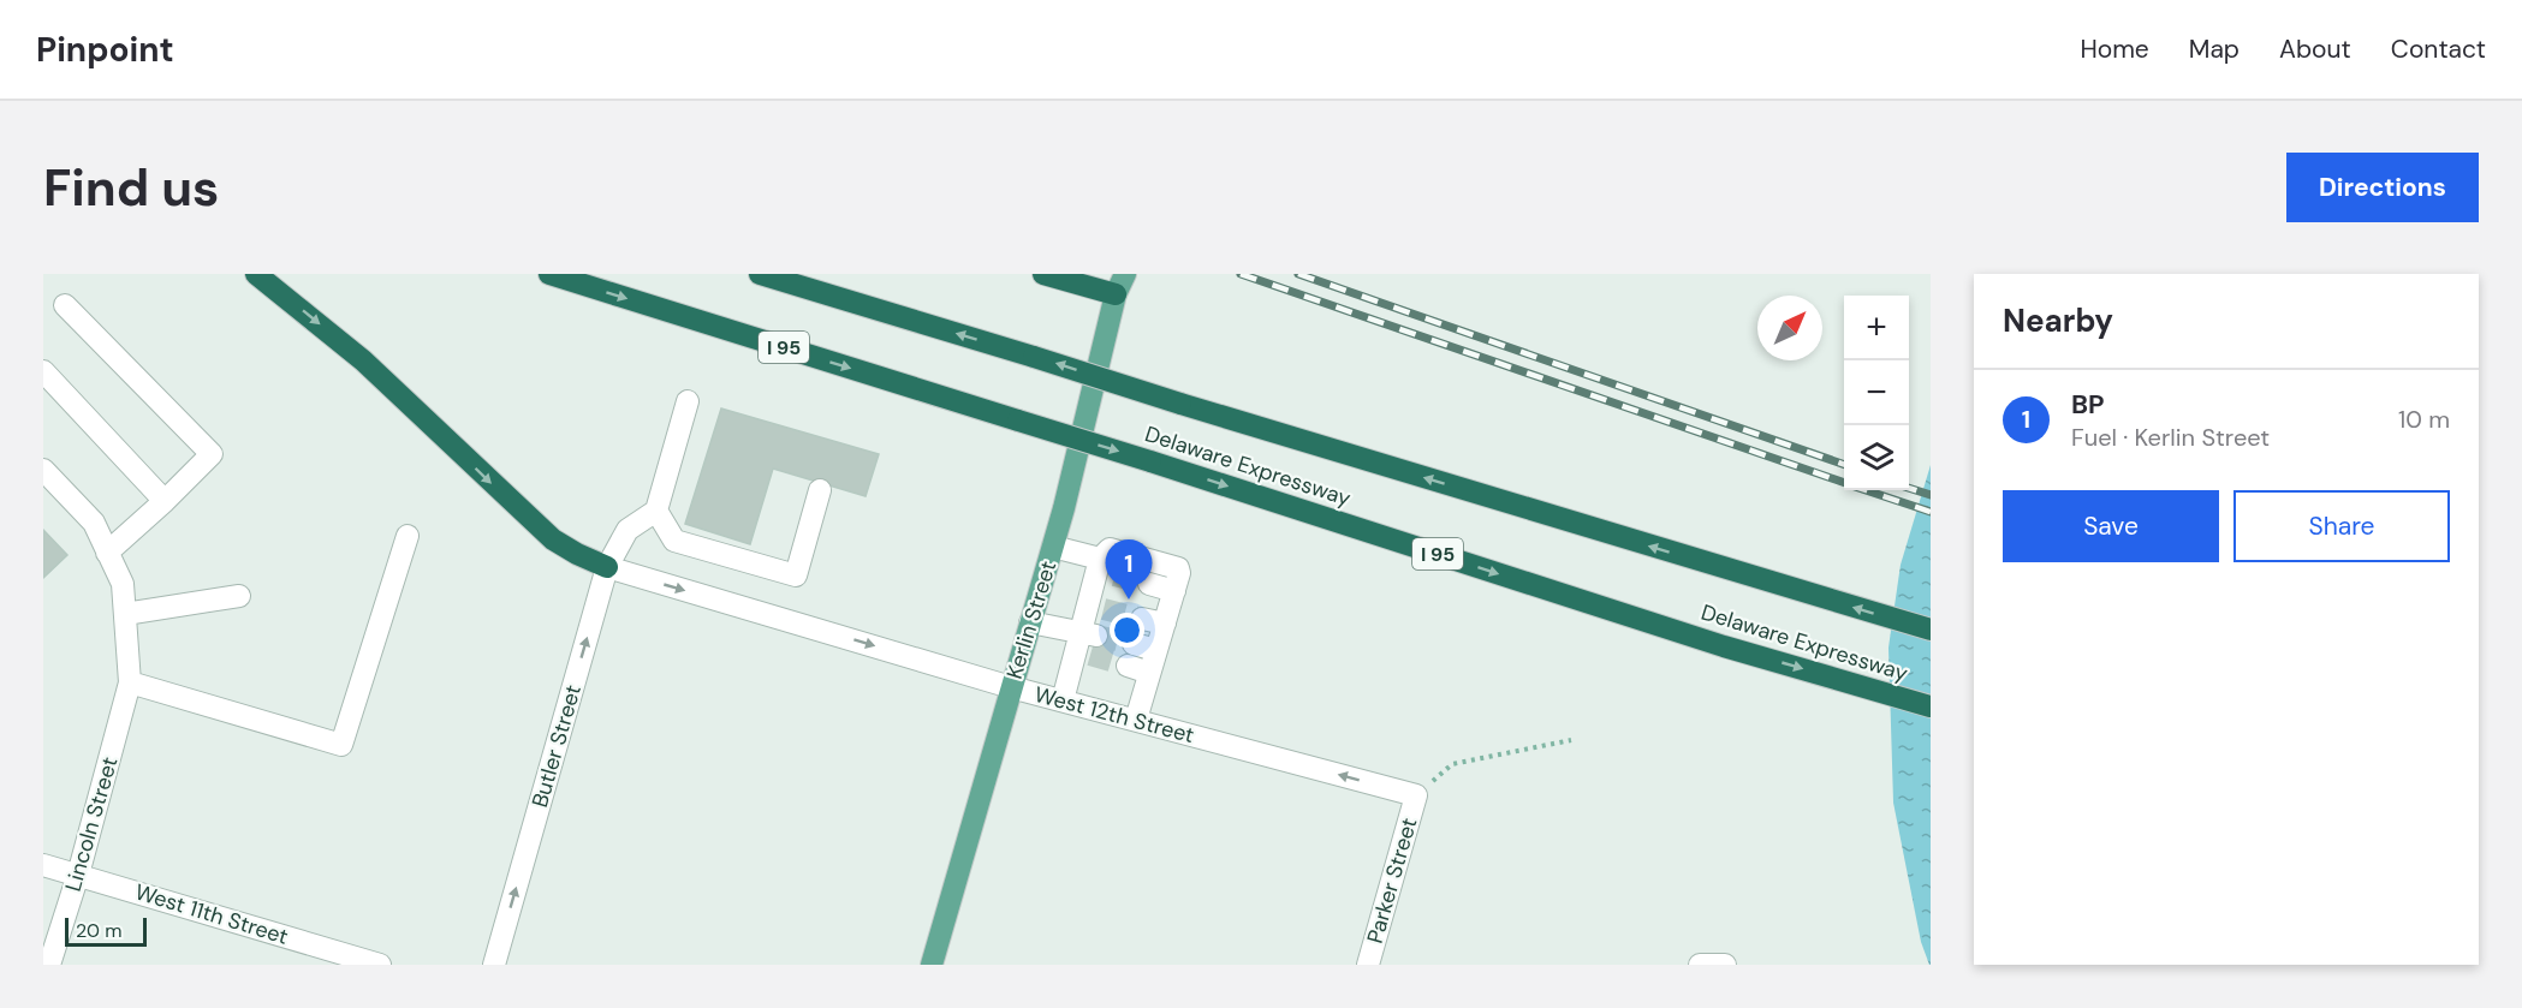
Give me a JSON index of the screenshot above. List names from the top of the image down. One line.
{"streets":{"highway":["I 95","Delaware Expressway"],"main road":["Kerlin Street"],"street":["West 12th Street","Butler Street","Lincoln Street","Parker Street","West 11th Street"]},"crossings":[["Kerlin Street","West 12th Street"],["West 12th Street","Butler Street"],["West 12th Street","Parker Street"],["Lincoln Street","West 11th Street"]],"one_way":["Butler Street"],"scale_bar":"20 m","north":"top right","page":{"header":"Pinpoint","nav":["Home","Map","About","Contact"],"buttons":["Directions",["Save","Share"]],"title":"Find us","heading":"Nearby","map_buttons":["+","−"],"list":[{"mark":"1","name":"BP","note":"Fuel · Kerlin Street","value":"10 m"}],"pins":"1","scale":"20 m"}}
